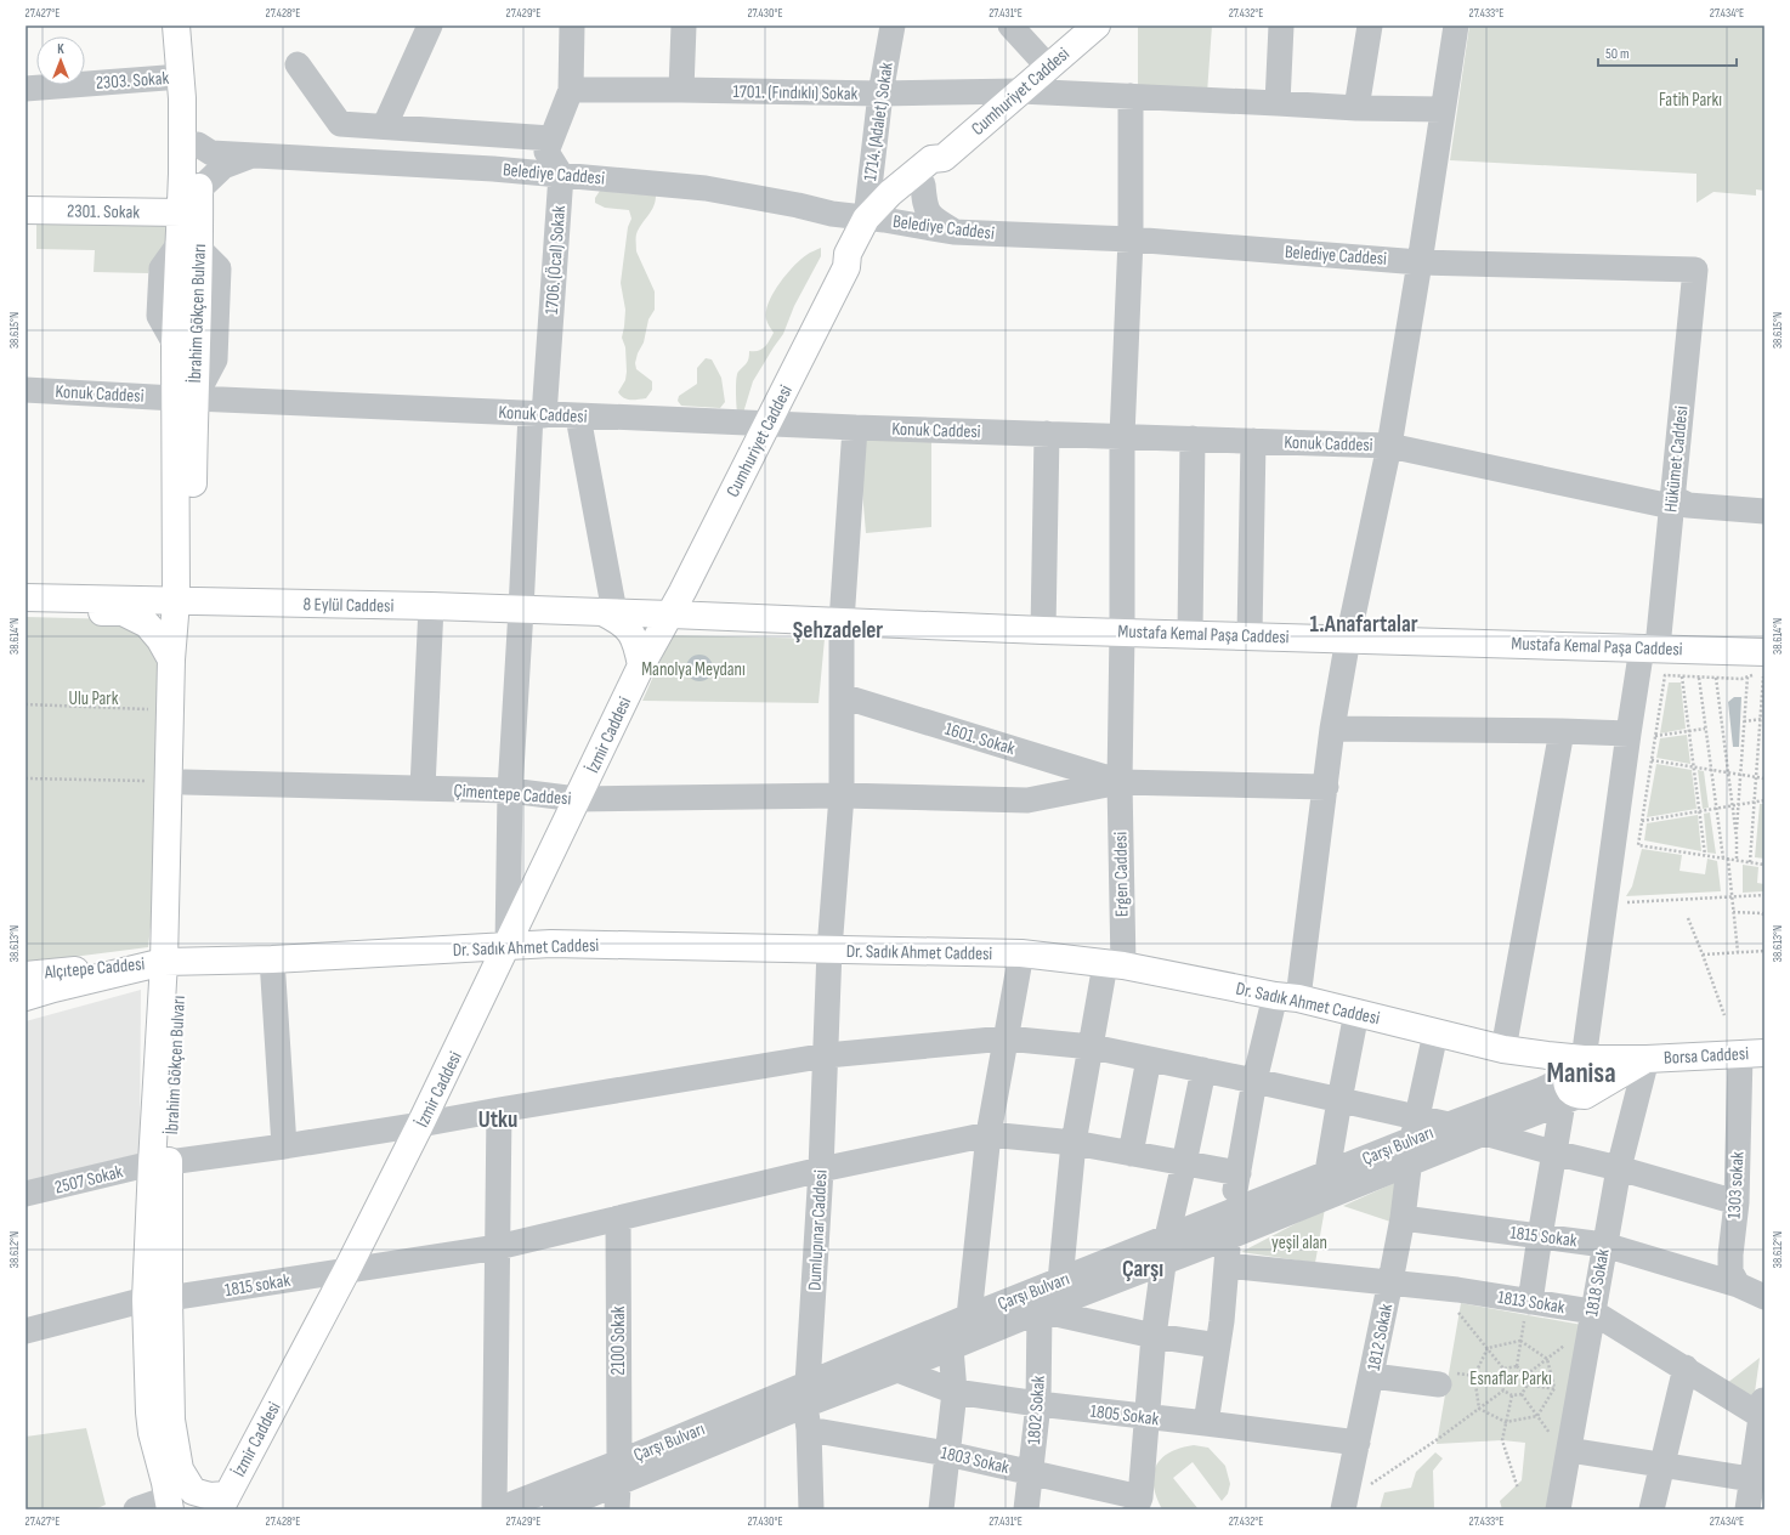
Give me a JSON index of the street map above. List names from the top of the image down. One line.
{"streets":{"main road":["Cumhuriyet Caddesi","2301. Sokak","İbrahim Gökçen Bulvarı","8 Eylül Caddesi","Mustafa Kemal Paşa Caddesi","İzmir Caddesi","Dr. Sadık Ahmet Caddesi","Alçıtepe Caddesi","Borsa Caddesi"],"street":["2303. Sokak","1701. (Fındıklı) Sokak","1714. (Adalet) Sokak","Belediye Caddesi","1706. (Öcal) Sokak","Konuk Caddesi","Hükümet Caddesi","1601. Sokak","Çimentepe Caddesi","Ergen Caddesi","Çarşı Bulvarı","2507 Sokak","1303 sokak","Dumlupınar Caddesi","1815 Sokak","1818 Sokak","1815 sokak","1813 Sokak","1812 Sokak","2100 Sokak","1802 Sokak","1805 Sokak","1803 Sokak"]},"crossings":[["2303. Sokak","İbrahim Gökçen Bulvarı"],["Cumhuriyet Caddesi","1701. (Fındıklı) Sokak"],["Cumhuriyet Caddesi","1714. (Adalet) Sokak"],["Cumhuriyet Caddesi","Belediye Caddesi"],["Cumhuriyet Caddesi","Konuk Caddesi"],["Cumhuriyet Caddesi","8 Eylül Caddesi"],["Cumhuriyet Caddesi","Mustafa Kemal Paşa Caddesi"],["Cumhuriyet Caddesi","İzmir Caddesi"],["1701. (Fındıklı) Sokak","1714. (Adalet) Sokak"],["1701. (Fındıklı) Sokak","Ergen Caddesi"],["1714. (Adalet) Sokak","Belediye Caddesi"],["Belediye Caddesi","1706. (Öcal) Sokak"],["Belediye Caddesi","İbrahim Gökçen Bulvarı"],["Belediye Caddesi","Hükümet Caddesi"],["Belediye Caddesi","Ergen Caddesi"],["2301. Sokak","İbrahim Gökçen Bulvarı"],["1706. (Öcal) Sokak","Konuk Caddesi"],["1706. (Öcal) Sokak","8 Eylül Caddesi"],["1706. (Öcal) Sokak","İzmir Caddesi"],["1706. (Öcal) Sokak","Çimentepe Caddesi"],["1706. (Öcal) Sokak","Dr. Sadık Ahmet Caddesi"],["İbrahim Gökçen Bulvarı","Konuk Caddesi"],["İbrahim Gökçen Bulvarı","8 Eylül Caddesi"],["İbrahim Gökçen Bulvarı","İzmir Caddesi"],["İbrahim Gökçen Bulvarı","Çimentepe Caddesi"],["İbrahim Gökçen Bulvarı","Dr. Sadık Ahmet Caddesi"],["İbrahim Gökçen Bulvarı","Alçıtepe Caddesi"],["İbrahim Gökçen Bulvarı","2507 Sokak"],["İbrahim Gökçen Bulvarı","1815 sokak"],["Konuk Caddesi","Hükümet Caddesi"],["Konuk Caddesi","Ergen Caddesi"],["Konuk Caddesi","Dumlupınar Caddesi"],["Hükümet Caddesi","Mustafa Kemal Paşa Caddesi"],["Hükümet Caddesi","Dr. Sadık Ahmet Caddesi"],["Hükümet Caddesi","Çarşı Bulvarı"],["Hükümet Caddesi","1815 Sokak"],["Hükümet Caddesi","1813 Sokak"],["8 Eylül Caddesi","Mustafa Kemal Paşa Caddesi"],["Mustafa Kemal Paşa Caddesi","Ergen Caddesi"],["Mustafa Kemal Paşa Caddesi","Dumlupınar Caddesi"],["İzmir Caddesi","Çimentepe Caddesi"],["İzmir Caddesi","Dr. Sadık Ahmet Caddesi"],["İzmir Caddesi","2507 Sokak"],["İzmir Caddesi","1815 sokak"],["1601. Sokak","Çimentepe Caddesi"],["1601. Sokak","Ergen Caddesi"],["1601. Sokak","Dumlupınar Caddesi"],["Çimentepe Caddesi","Ergen Caddesi"],["Çimentepe Caddesi","Dumlupınar Caddesi"],["Ergen Caddesi","Dr. Sadık Ahmet Caddesi"],["Ergen Caddesi","2507 Sokak"],["Ergen Caddesi","1815 sokak"],["Ergen Caddesi","1802 Sokak"],["Dr. Sadık Ahmet Caddesi","Alçıtepe Caddesi"],["Dr. Sadık Ahmet Caddesi","Borsa Caddesi"],["Dr. Sadık Ahmet Caddesi","Çarşı Bulvarı"],["Dr. Sadık Ahmet Caddesi","Dumlupınar Caddesi"],["Dr. Sadık Ahmet Caddesi","1818 Sokak"],["Dr. Sadık Ahmet Caddesi","1812 Sokak"],["Borsa Caddesi","1303 sokak"],["Borsa Caddesi","1818 Sokak"],["Çarşı Bulvarı","2507 Sokak"],["Çarşı Bulvarı","Dumlupınar Caddesi"],["Çarşı Bulvarı","1812 Sokak"],["Çarşı Bulvarı","2100 Sokak"],["Çarşı Bulvarı","1802 Sokak"],["Çarşı Bulvarı","1805 Sokak"],["2507 Sokak","Dumlupınar Caddesi"],["2507 Sokak","1812 Sokak"],["1303 sokak","1815 Sokak"],["Dumlupınar Caddesi","1815 sokak"],["Dumlupınar Caddesi","1803 Sokak"],["1815 Sokak","1818 Sokak"],["1815 Sokak","1812 Sokak"],["1818 Sokak","1813 Sokak"],["1815 sokak","2100 Sokak"],["1815 sokak","1802 Sokak"],["1813 Sokak","1812 Sokak"],["1812 Sokak","1805 Sokak"],["1802 Sokak","1805 Sokak"],["1802 Sokak","1803 Sokak"]],"districts":["1.Anafartalar","Şehzadeler","Manisa","Utku","Çarşı"],"parks":["Fatih Parkı","Manolya Meydanı","Ulu Park","yeşil alan","Esnaflar Parkı"],"scale_bar":"50 m","north":"top","coordinates":["27.427°E","27.428°E","27.429°E","27.430°E","27.431°E","27.432°E","27.433°E","27.434°E","38.615°N","38.614°N","38.613°N","38.612°N"]}
